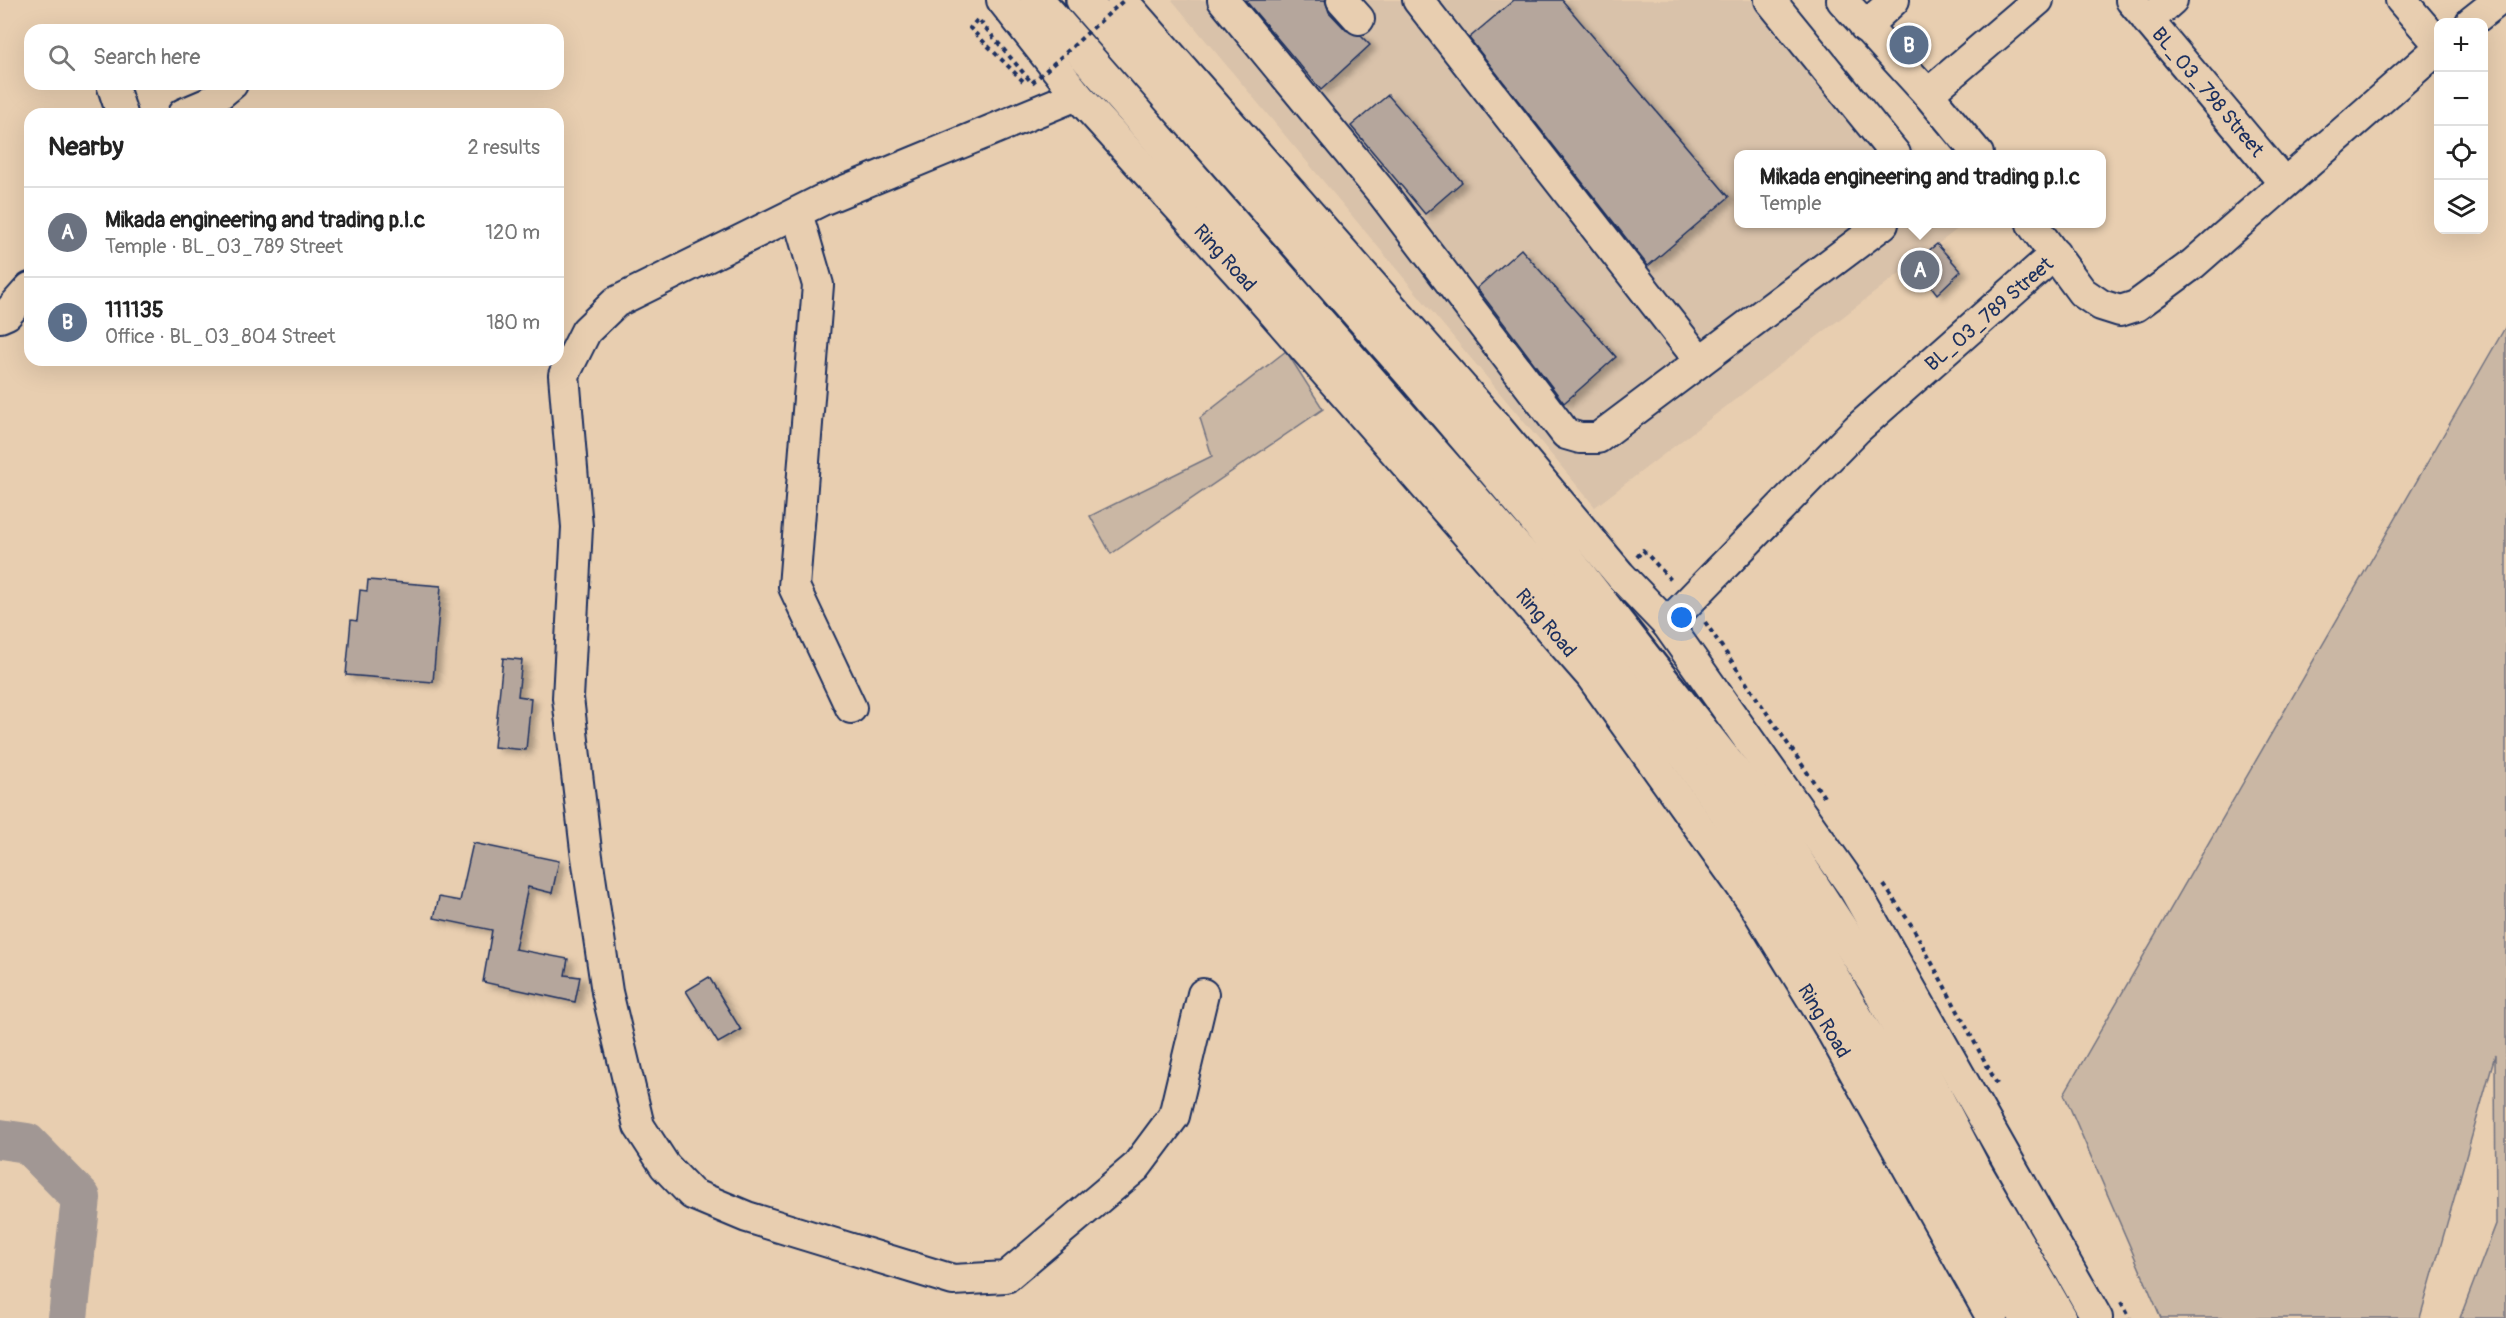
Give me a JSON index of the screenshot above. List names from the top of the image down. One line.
{"streets":{"highway":["Ring Road"],"street":["BL_03_798 Street","BL_03_789 Street"]},"crossings":[["BL_03_798 Street","BL_03_789 Street"]],"page":{"map_buttons":["+","−"],"pins":["B","A"],"search":"Search here","heading":["Nearby","2 results"],"popup":["Mikada engineering and trading p.l.c","Temple"],"list":[{"mark":"A","name":"Mikada engineering and trading p.l.c","note":"Temple · BL_03_789 Street","value":"120 m"},{"mark":"B","name":"111135","note":"Office · BL_03_804 Street","value":"180 m"}]}}
